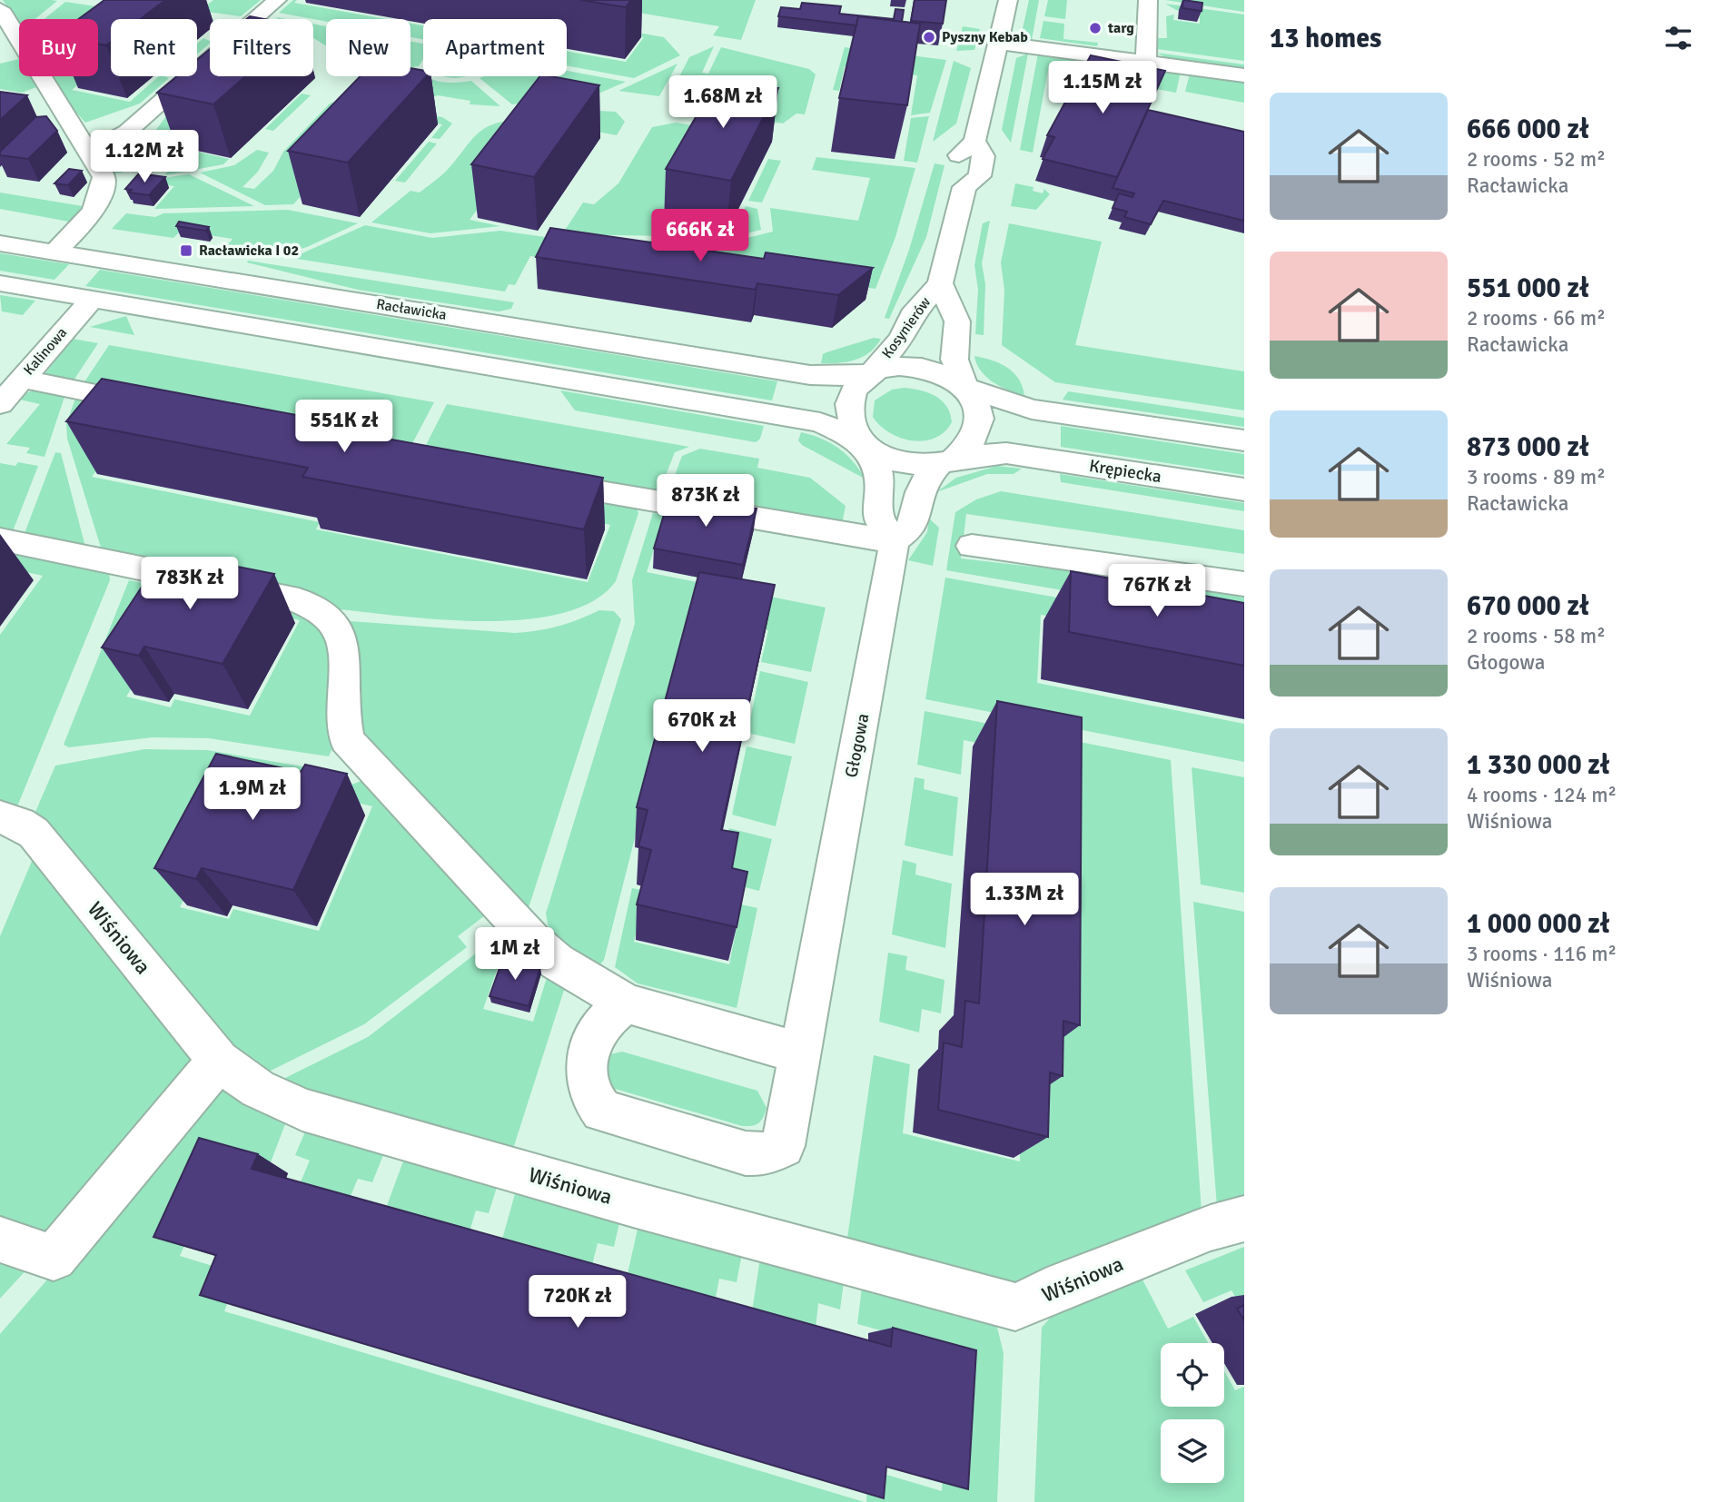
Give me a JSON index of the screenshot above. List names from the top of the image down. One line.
{"streets":{"street":["Racławicka","Kosynierów","Kalinowa","Krępiecka","Głogowa","Wiśniowa"]},"crossings":[["Racławicka","Kosynierów"],["Racławicka","Krępiecka"],["Kosynierów","Krępiecka"]],"places":{"other":["targ","Pyszny Kebab"],"transit":["Racławicka I 02"]},"page":{"heading":"13 homes","chip":["Buy","Rent","Filters","New","Apartment"],"price":["1.15M zł","1.68M zł","1.12M zł","666K zł","551K zł","873K zł","783K zł","767K zł","670K zł","1.9M zł","1.33M zł","1M zł","720K zł"],"list":[{"name":"666 000 zł","note":"2 rooms · 52 m² · Racławicka"},{"name":"551 000 zł","note":"2 rooms · 66 m² · Racławicka"},{"name":"873 000 zł","note":"3 rooms · 89 m² · Racławicka"},{"name":"670 000 zł","note":"2 rooms · 58 m² · Głogowa"},{"name":"1 330 000 zł","note":"4 rooms · 124 m² · Wiśniowa"},{"name":"1 000 000 zł","note":"3 rooms · 116 m² · Wiśniowa"}]}}
